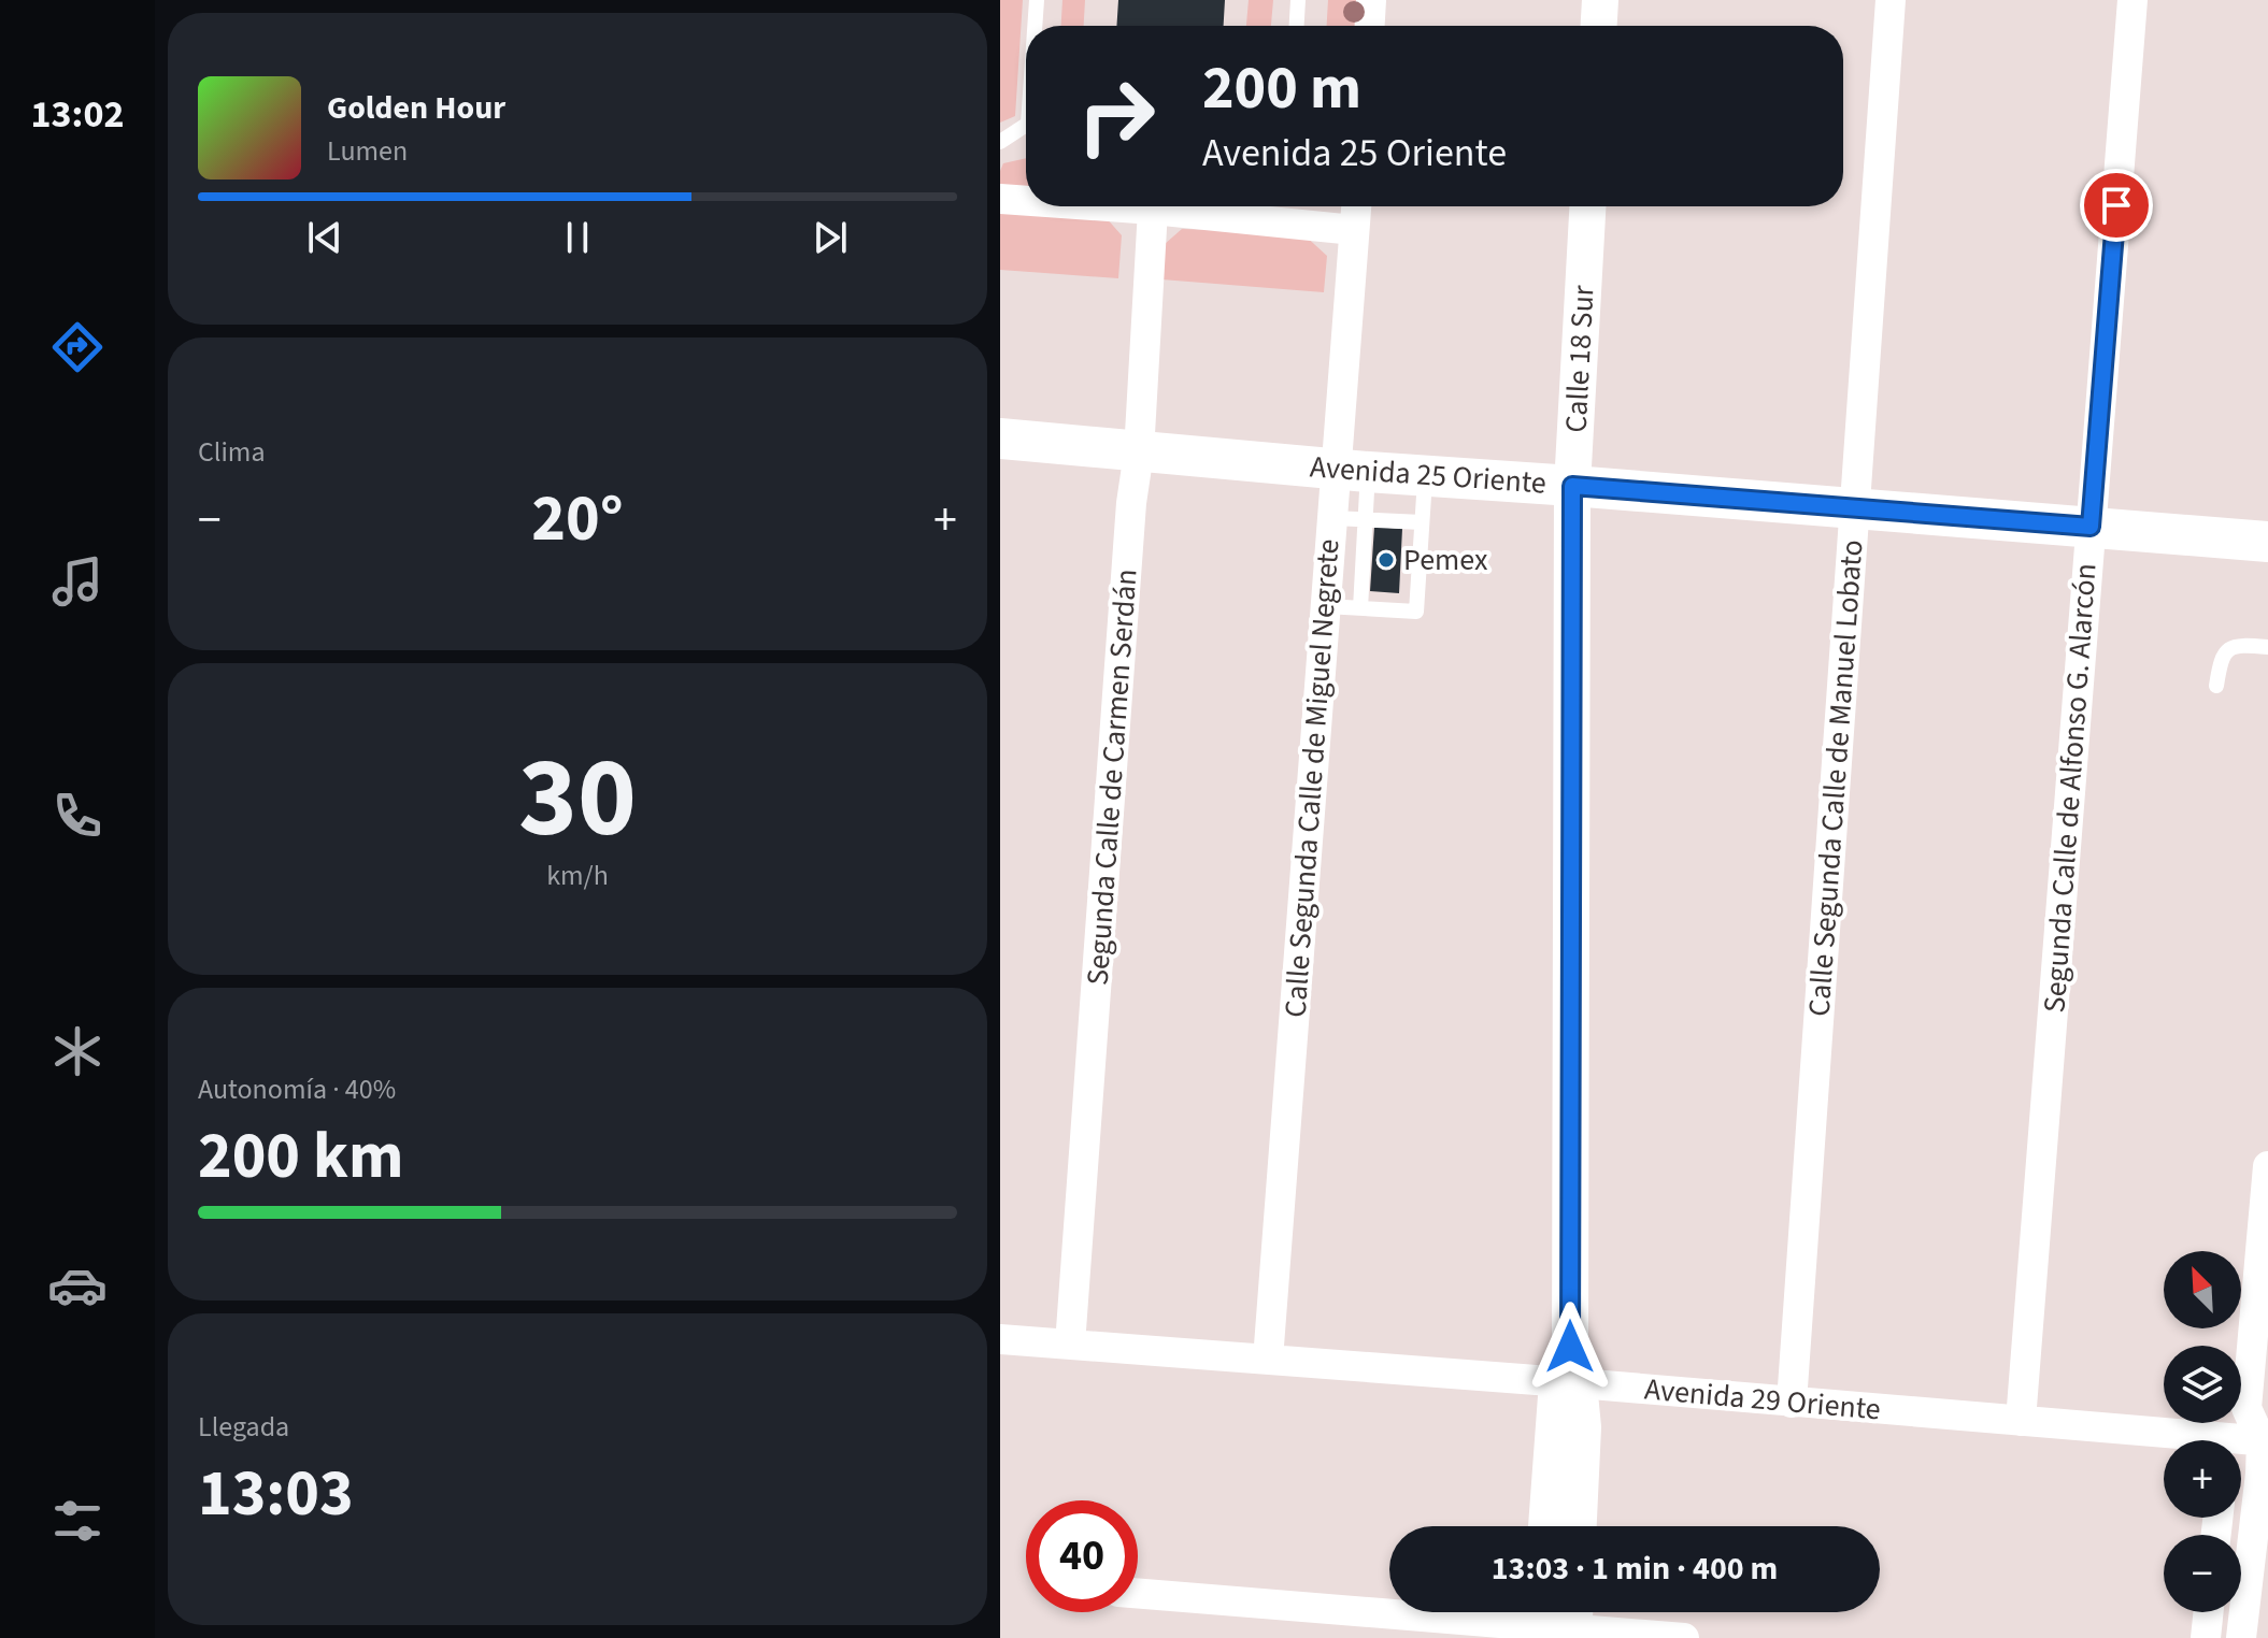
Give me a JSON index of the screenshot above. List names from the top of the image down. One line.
{"streets":{"main road":["Avenida 25 Oriente"],"street":["Calle 18 Sur","Segunda Calle de Carmen Serdán","Calle Segunda Calle de Miguel Negrete","Calle Segunda Calle de Manuel Lobato","Segunda Calle de Alfonso G. Alarcón","Avenida 29 Oriente"]},"crossings":[["Calle 18 Sur","Avenida 25 Oriente"],["Calle 18 Sur","Avenida 29 Oriente"],["Avenida 25 Oriente","Segunda Calle de Carmen Serdán"],["Avenida 25 Oriente","Calle Segunda Calle de Miguel Negrete"],["Avenida 25 Oriente","Calle Segunda Calle de Manuel Lobato"],["Avenida 25 Oriente","Segunda Calle de Alfonso G. Alarcón"],["Segunda Calle de Carmen Serdán","Avenida 29 Oriente"],["Calle Segunda Calle de Miguel Negrete","Avenida 29 Oriente"],["Calle Segunda Calle de Manuel Lobato","Avenida 29 Oriente"],["Segunda Calle de Alfonso G. Alarcón","Avenida 29 Oriente"]],"places":["Pemex"],"north":"top left","page":{"tabs":"13:02","turn":["200 m","Avenida 25 Oriente"],"song":["Golden Hour","Lumen"],"tile":["Clima",["30","km/h"],["Autonomía · 40%","200 km"],["Llegada","13:03"]],"heat":["−","20°","+"],"map_buttons":["+","−"],"limit":"40","trip":"13:03 · 1 min · 400 m"}}
